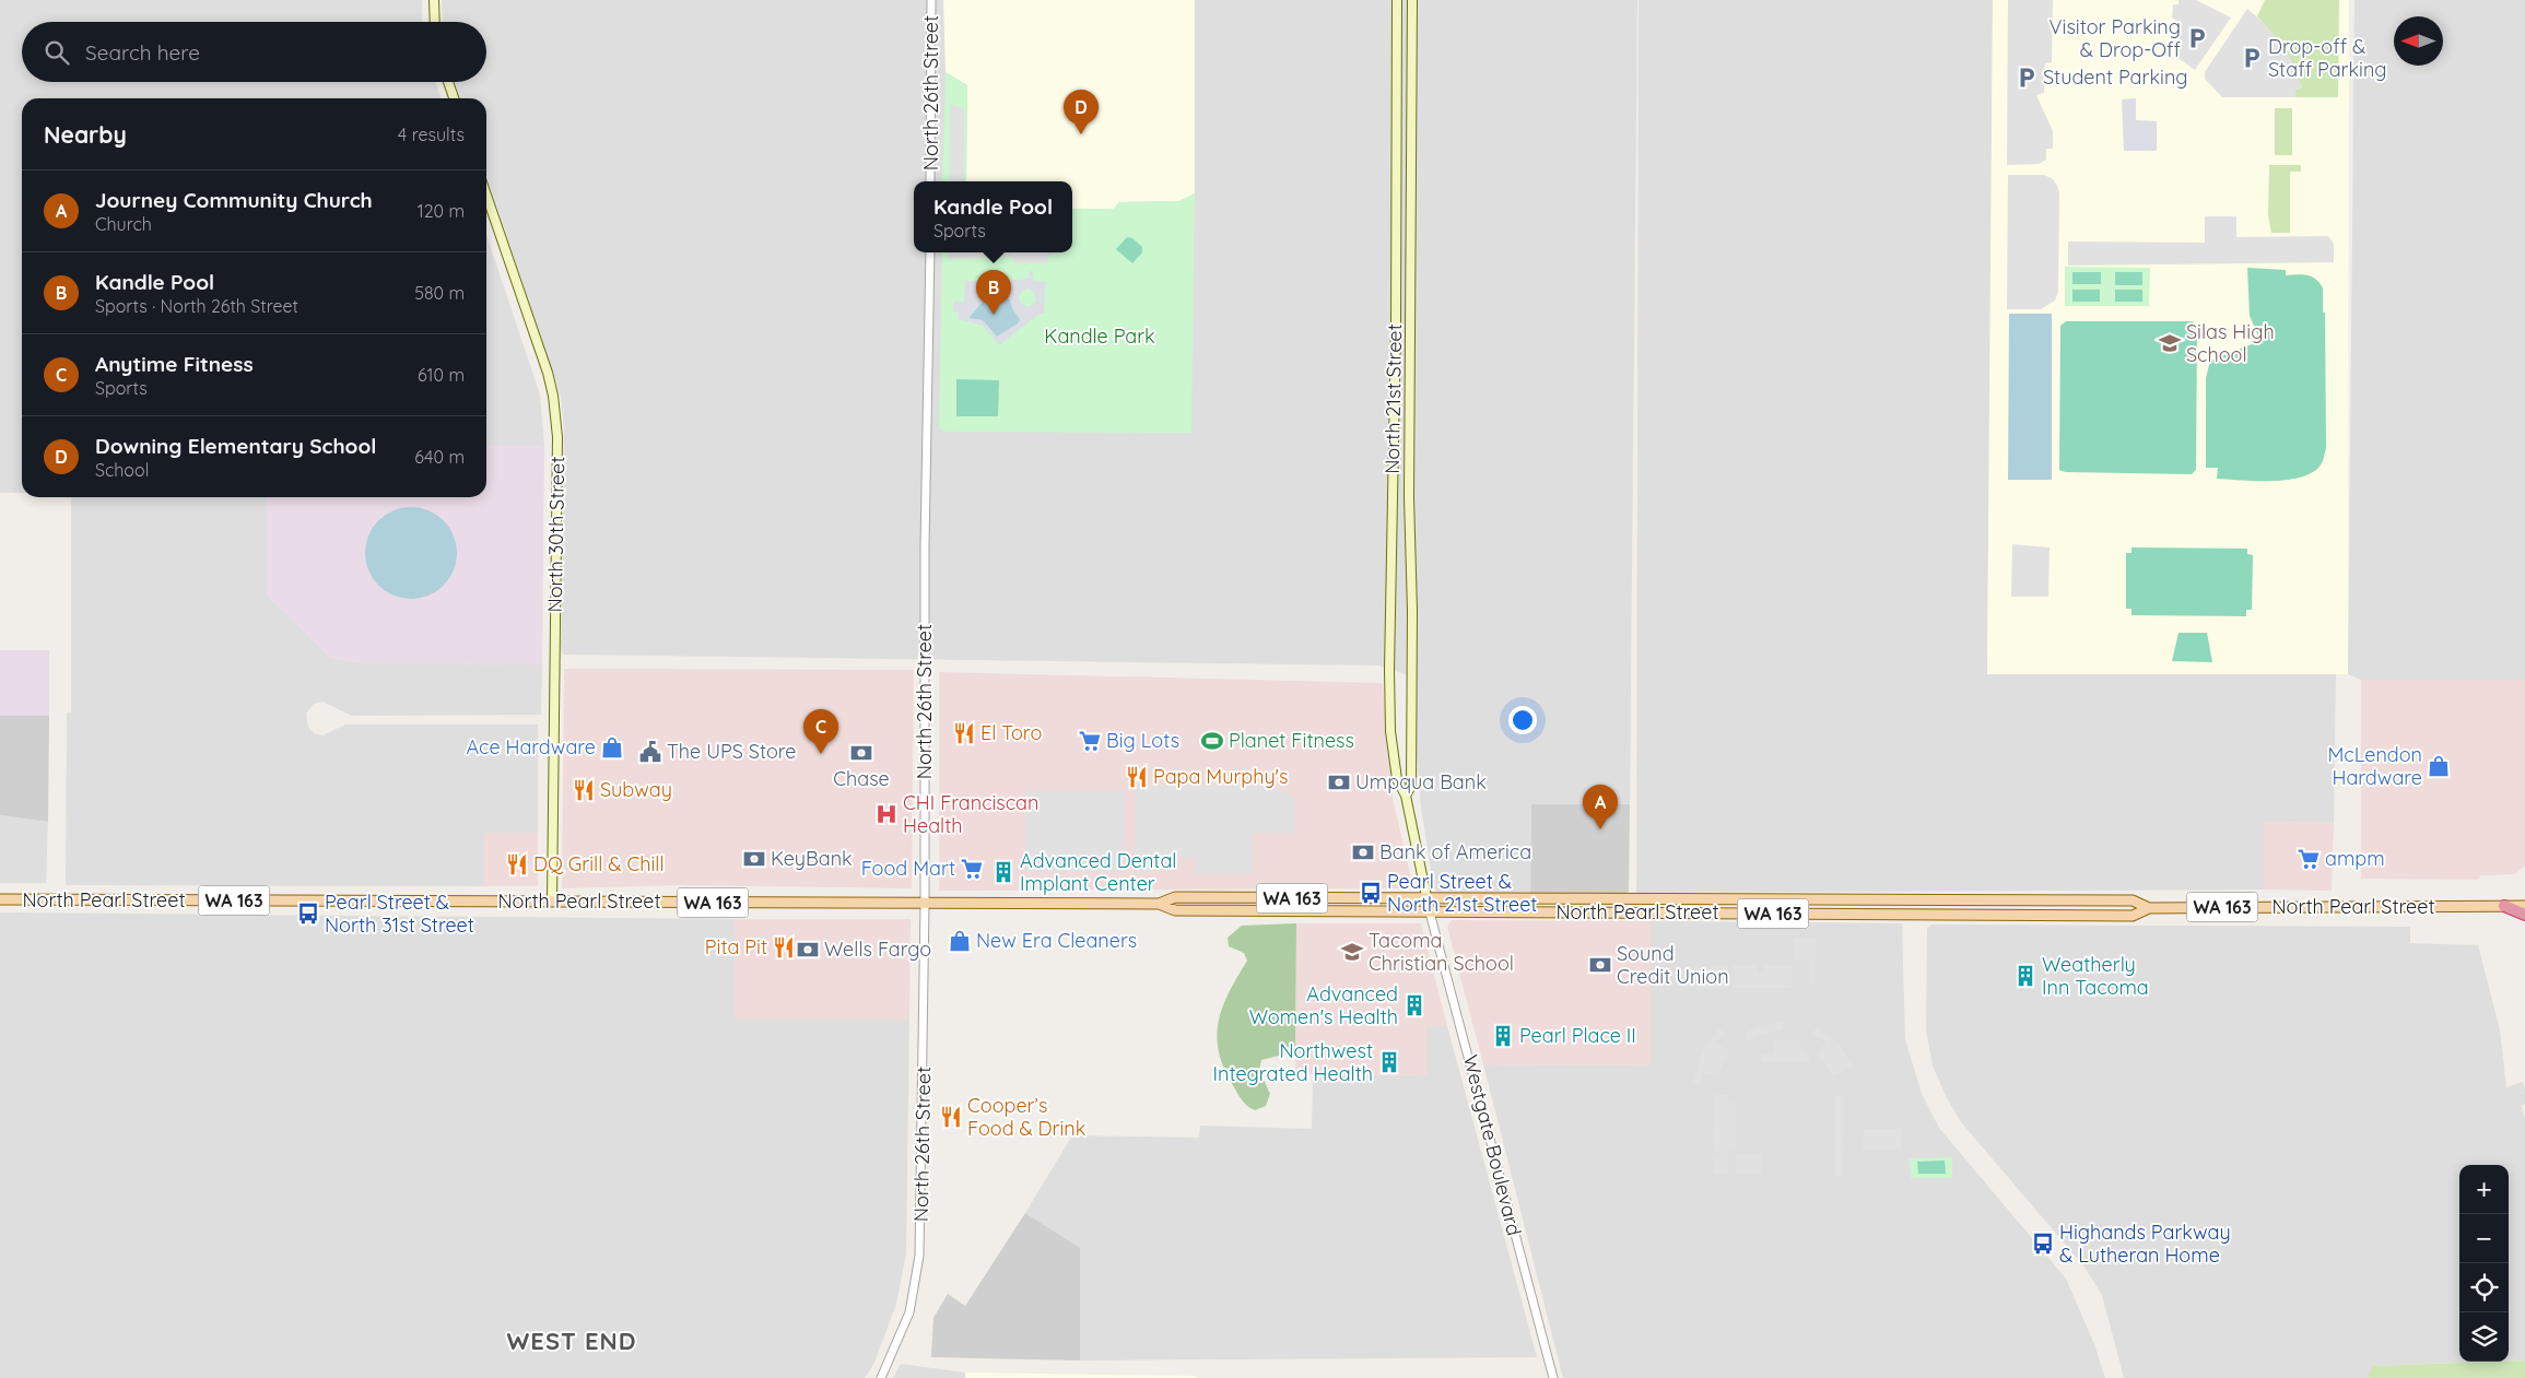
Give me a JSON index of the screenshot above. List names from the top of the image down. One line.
{"streets":{"main road":["North 21st Street","North 30th Street","WA 163","North Pearl Street"],"street":["North 26th Street","Westgate Boulevard"]},"crossings":[["North 26th Street","North Pearl Street"],["North 21st Street","North Pearl Street"],["North 21st Street","Westgate Boulevard"],["North 30th Street","North Pearl Street"],["North Pearl Street","Westgate Boulevard"]],"districts":["WEST END"],"parks":["Kandle Park"],"places":{"parking":["Visitor Parking & Drop-Off","Drop-off & Staff Parking","Student Parking"],"school or university":["Silas High School","Tacoma Christian School"],"restaurant":["El Toro","Papa Murphy's","Subway","DQ Grill & Chill","Pita Pit","Cooper’s Food & Drink"],"supermarket":["Big Lots","ampm","Food Mart"],"sports":["Planet Fitness"],"shop":["Ace Hardware","McLendon Hardware","New Era Cleaners"],"public building":["The UPS Store"],"bank":["Chase","Umpqua Bank","Bank of America","KeyBank","Wells Fargo","Sound Credit Union"],"hospital":["CHI Franciscan Health"],"building":["Advanced Dental Implant Center","Weatherly Inn Tacoma","Advanced Women's Health","Pearl Place II","Northwest Integrated Health"],"bus stop":["Pearl Street & North 21st Street","Pearl Street & North 31st Street","Highands Parkway & Lutheran Home"]},"north":"left","page":{"search":"Search here","pins":["D","B","C","A"],"heading":["Nearby","4 results"],"list":[{"mark":"A","name":"Journey Community Church","note":"Church","value":"120 m"},{"mark":"B","name":"Kandle Pool","note":"Sports · North 26th Street","value":"580 m"},{"mark":"C","name":"Anytime Fitness","note":"Sports","value":"610 m"},{"mark":"D","name":"Downing Elementary School","note":"School","value":"640 m"}],"popup":["Kandle Pool","Sports"],"map_buttons":["+","−"]}}
